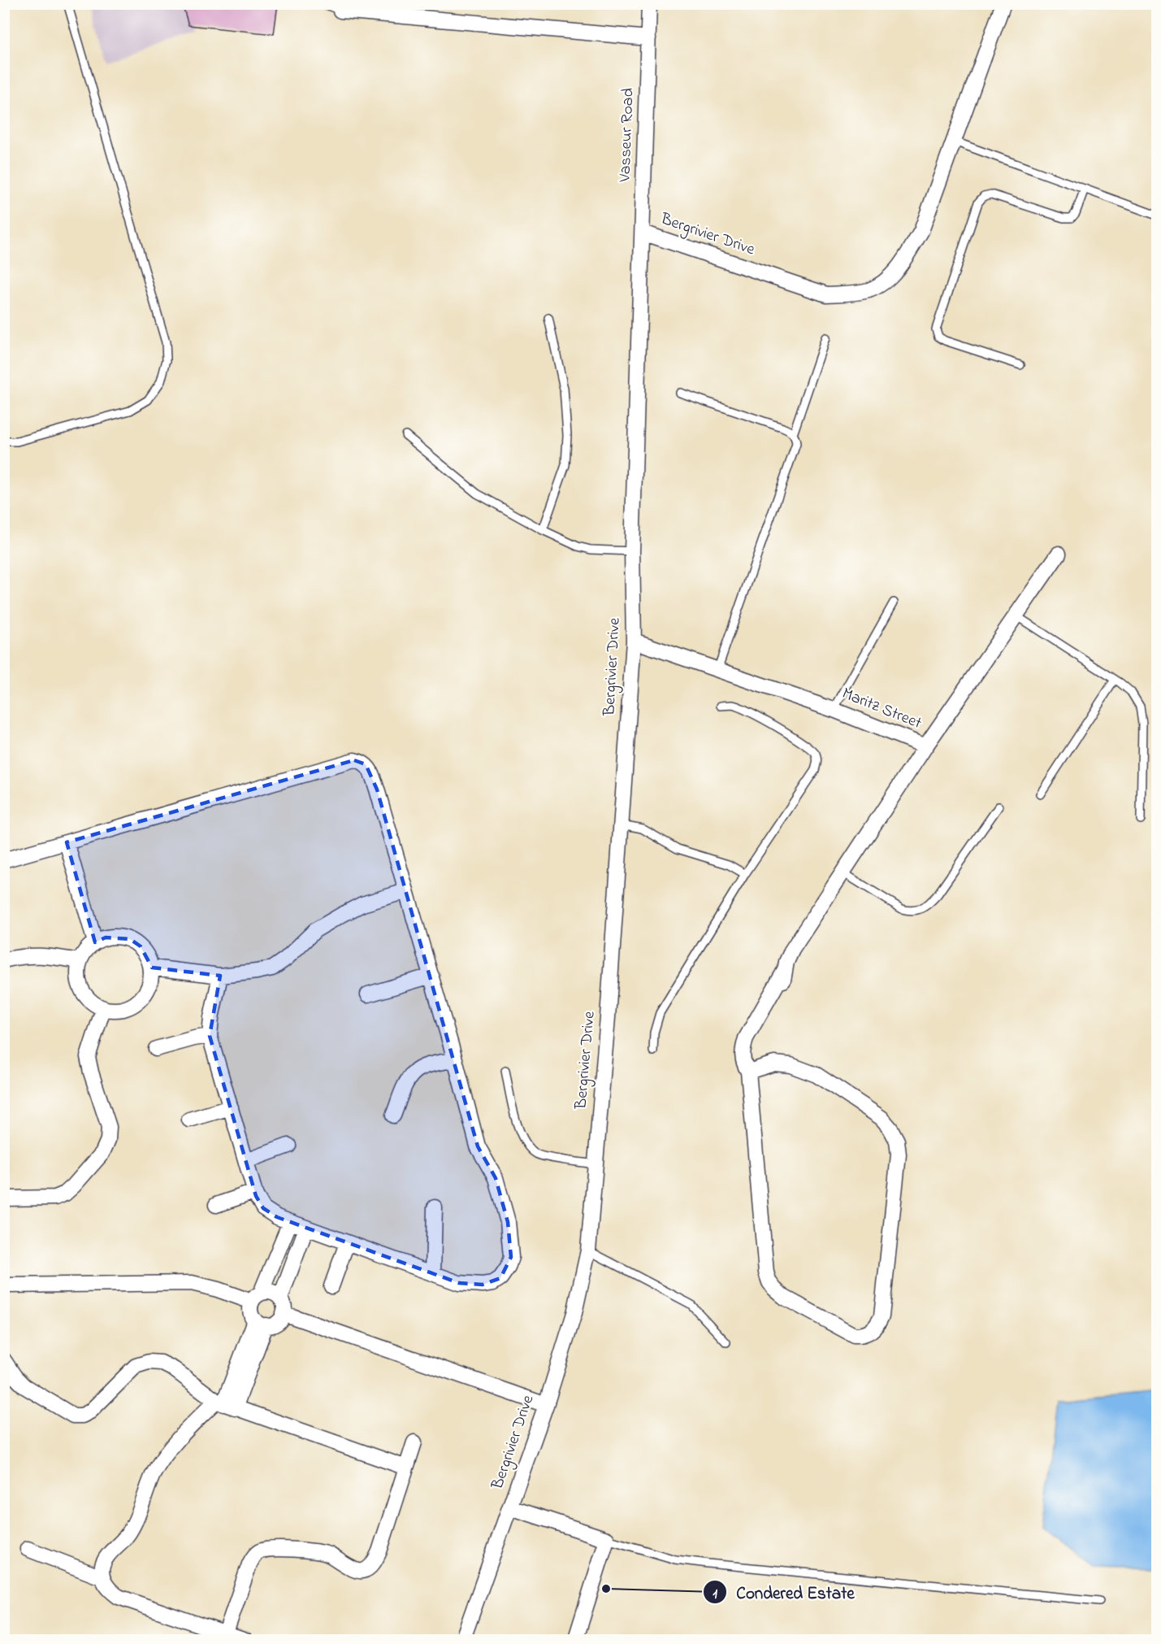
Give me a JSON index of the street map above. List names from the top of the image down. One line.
{"streets":{"street":["Vasseur Road","Bergrivier Drive","Maritz Street"]},"crossings":[["Vasseur Road","Bergrivier Drive"],["Bergrivier Drive","Maritz Street"]],"places":["Condered Estate"]}
